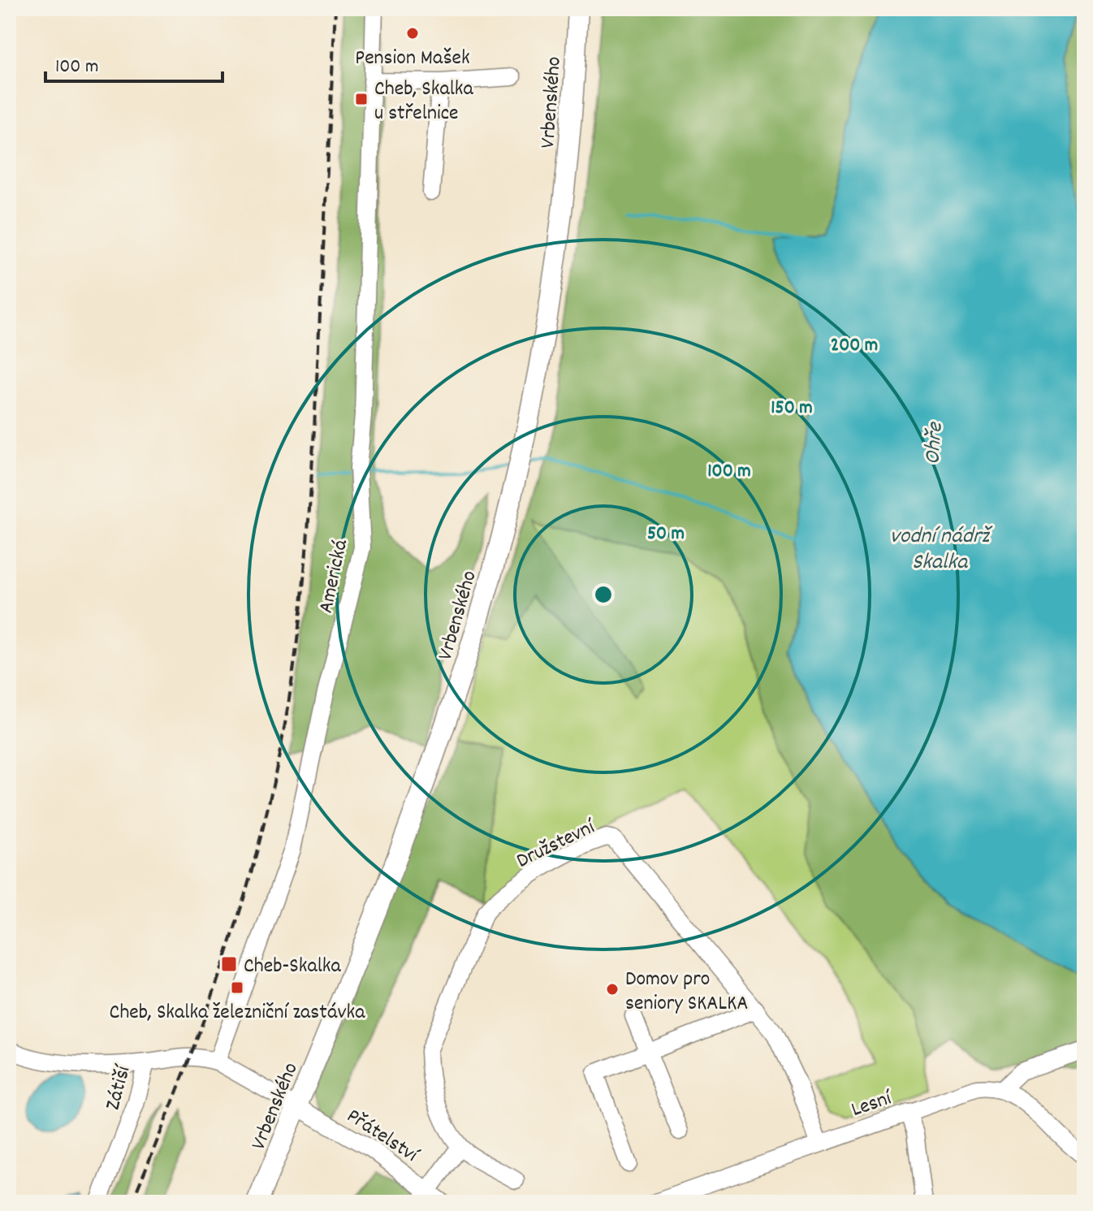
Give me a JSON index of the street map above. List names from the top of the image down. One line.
{"streets":{"main road":["Vrbenského"],"street":["Americká","Družstevní","Zátiší","Lesní","Přátelství"]},"crossings":[["Vrbenského","Přátelství"],["Americká","Přátelství"],["Družstevní","Lesní"],["Zátiší","Přátelství"]],"water":["Ohře","vodní nádrž Skalka"],"places":{"other":["Pension Mašek","Domov pro seniory SKALKA"],"transit":["Cheb, Skalka u střelnice","Cheb-Skalka","Cheb, Skalka železniční zastávka"]},"scale_bar":"100 m","rings":["200 m","150 m","100 m","50 m"]}
